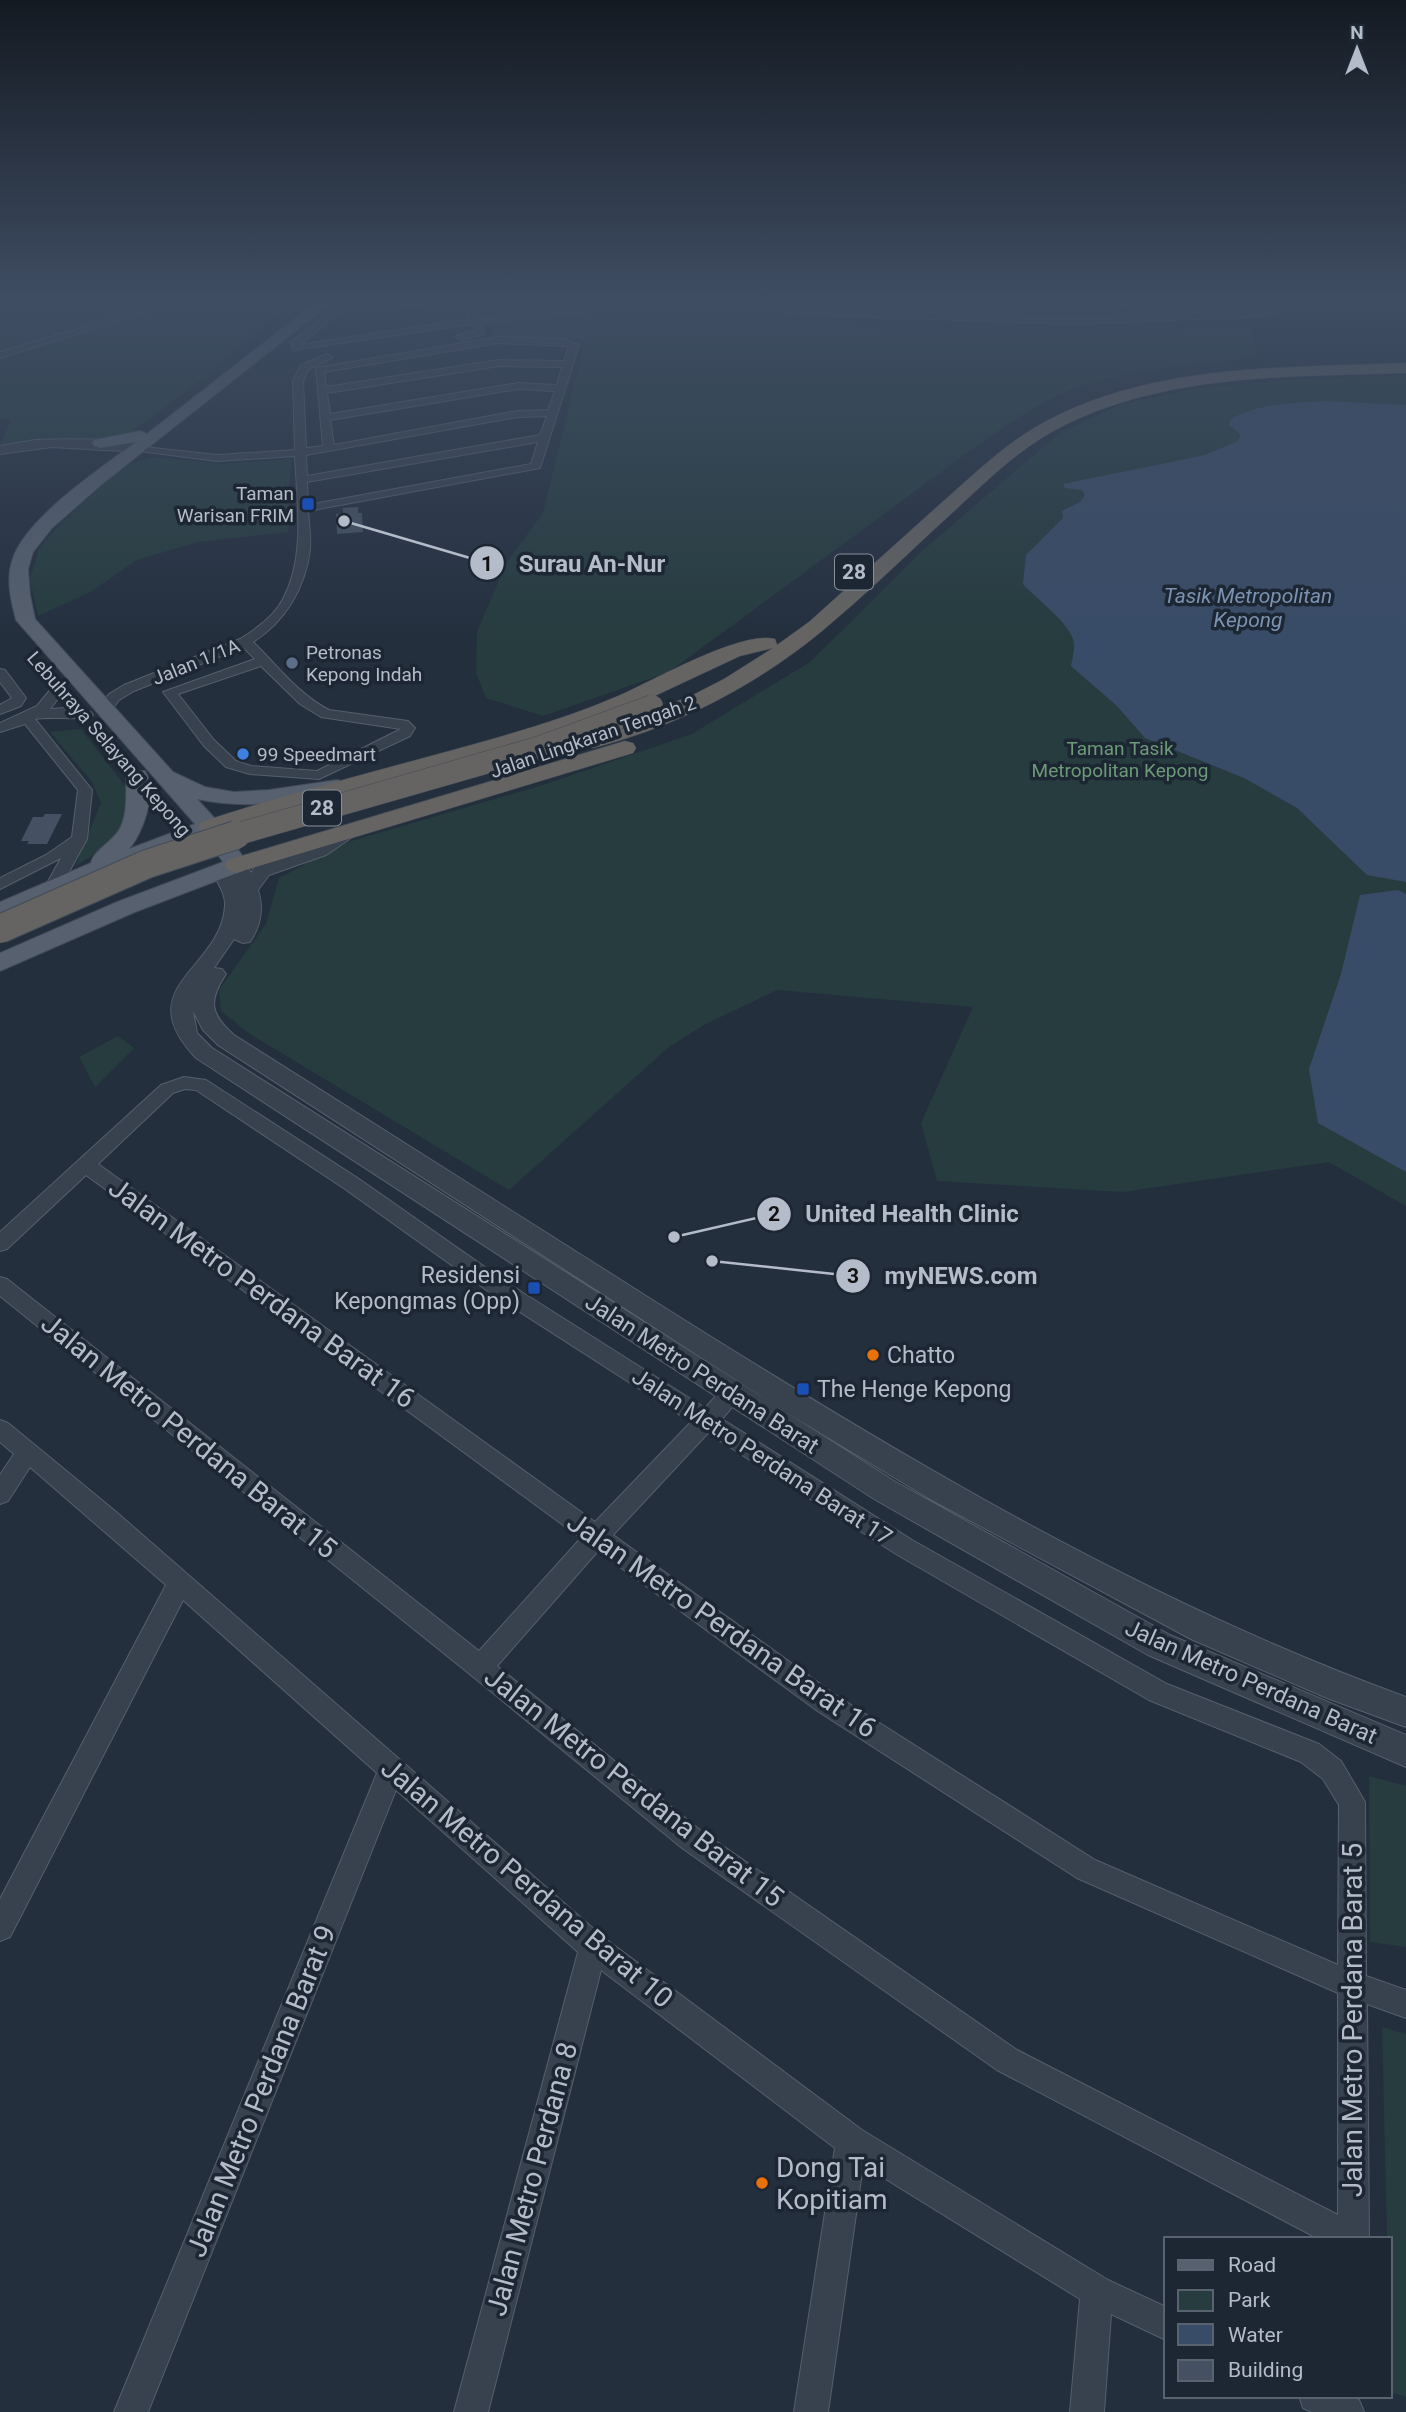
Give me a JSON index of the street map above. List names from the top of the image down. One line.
{"streets":{"highway":["28","Jalan Lingkaran Tengah 2"],"main road":["Lebuhraya Selayang Kepong"],"street":["Jalan 1/1A","Jalan Metro Perdana Barat 16","Jalan Metro Perdana Barat","Jalan Metro Perdana Barat 15","Jalan Metro Perdana Barat 17","Jalan Metro Perdana Barat 10","Jalan Metro Perdana Barat 5","Jalan Metro Perdana Barat 9","Jalan Metro Perdana 8"]},"crossings":[["Jalan 1/1A","Lebuhraya Selayang Kepong"],["Jalan Metro Perdana Barat 16","Jalan Metro Perdana Barat 17"],["Jalan Metro Perdana Barat 16","Jalan Metro Perdana Barat 5"],["Jalan Metro Perdana Barat 17","Jalan Metro Perdana Barat 5"],["Jalan Metro Perdana Barat 10","Jalan Metro Perdana Barat 9"],["Jalan Metro Perdana Barat 10","Jalan Metro Perdana 8"]],"water":["Tasik Metropolitan Kepong"],"parks":["Taman Tasik Metropolitan Kepong"],"places":{"transit":["Taman Warisan FRIM","Residensi Kepongmas (Opp)","The Henge Kepong"],"other":["Surau An-Nur","Petronas Kepong Indah","99 Speedmart","United Health Clinic","myNEWS.com","Chatto","Dong Tai Kopitiam"]},"legend":["Road","Park","Water","Building"],"north":"top"}
